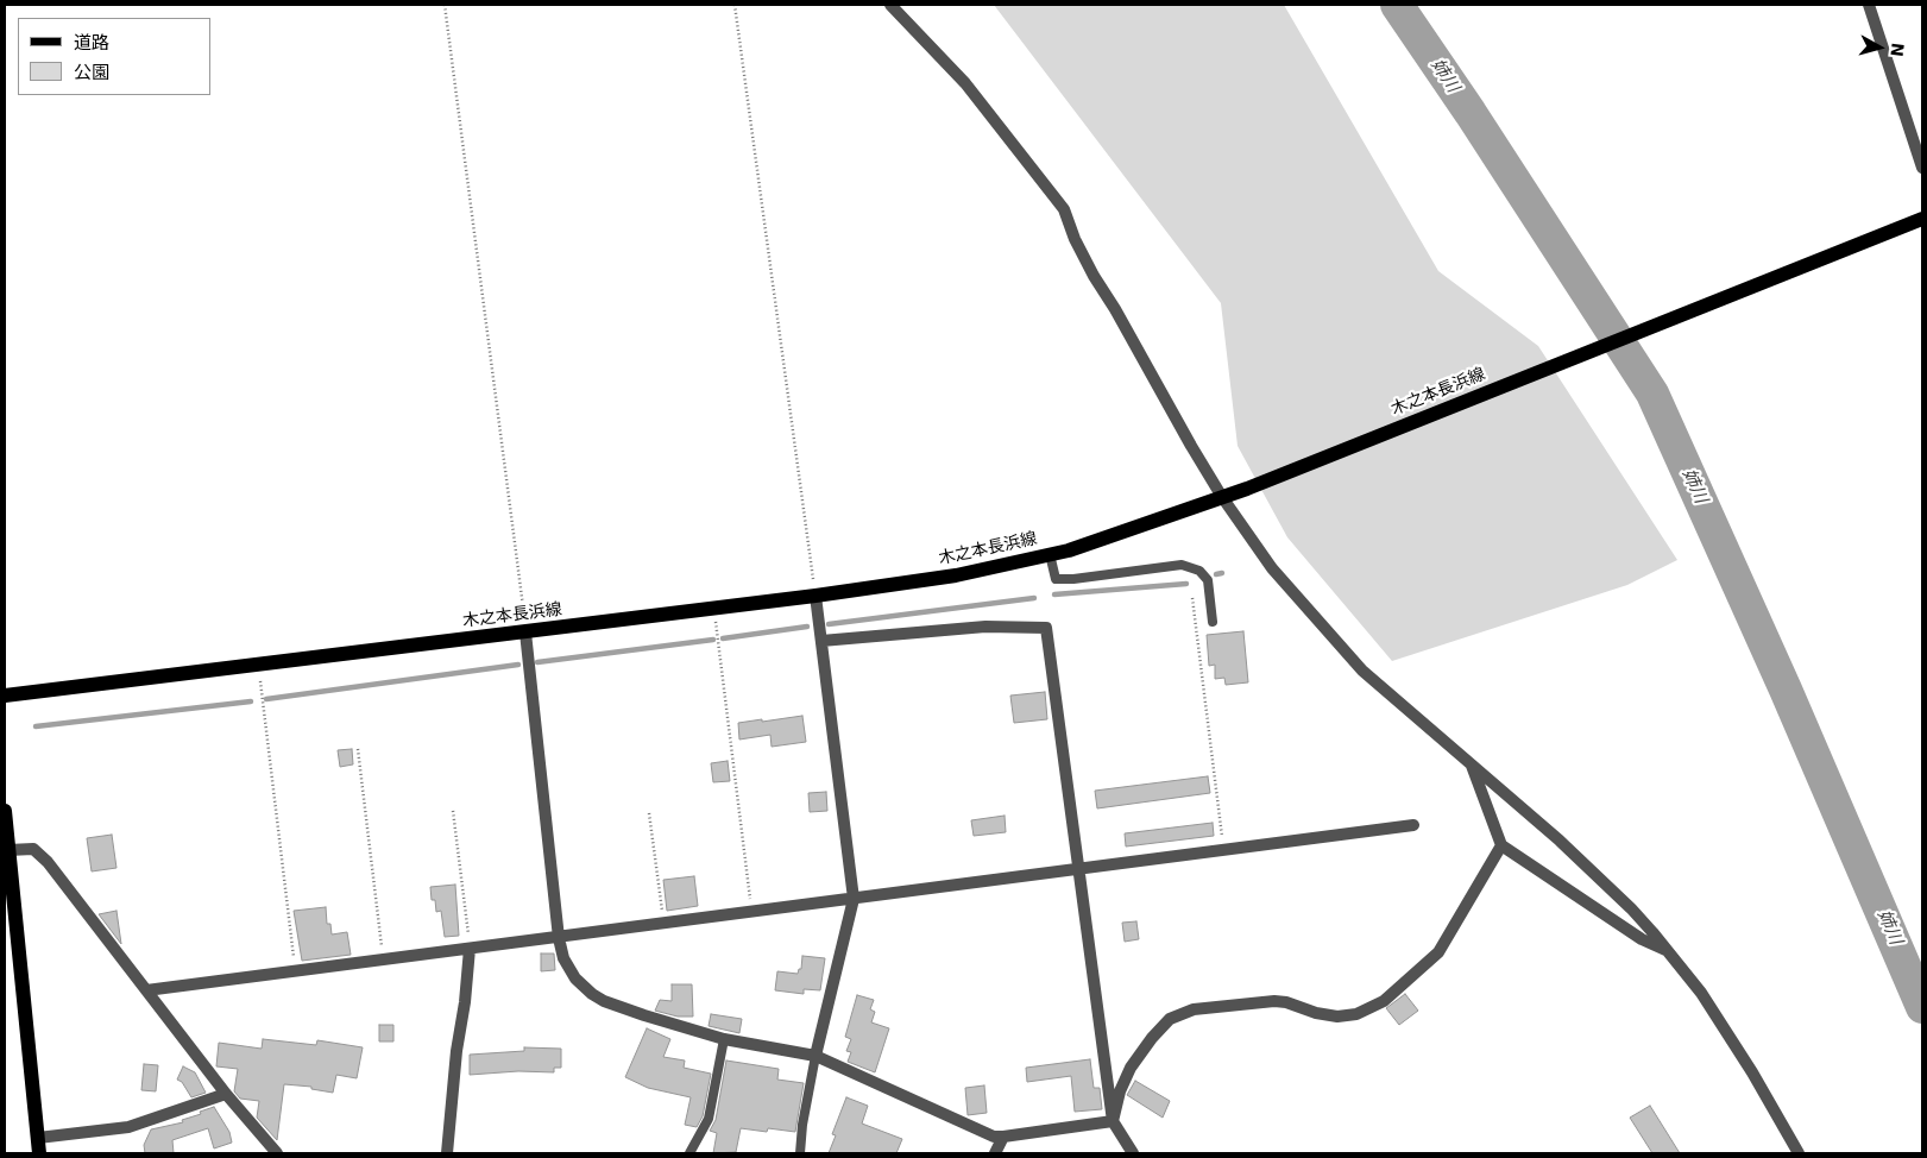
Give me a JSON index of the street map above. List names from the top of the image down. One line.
{"streets":{"main road":["木之本長浜線"]},"water":["姉川"],"legend":["道路","公園"],"north":"right"}
